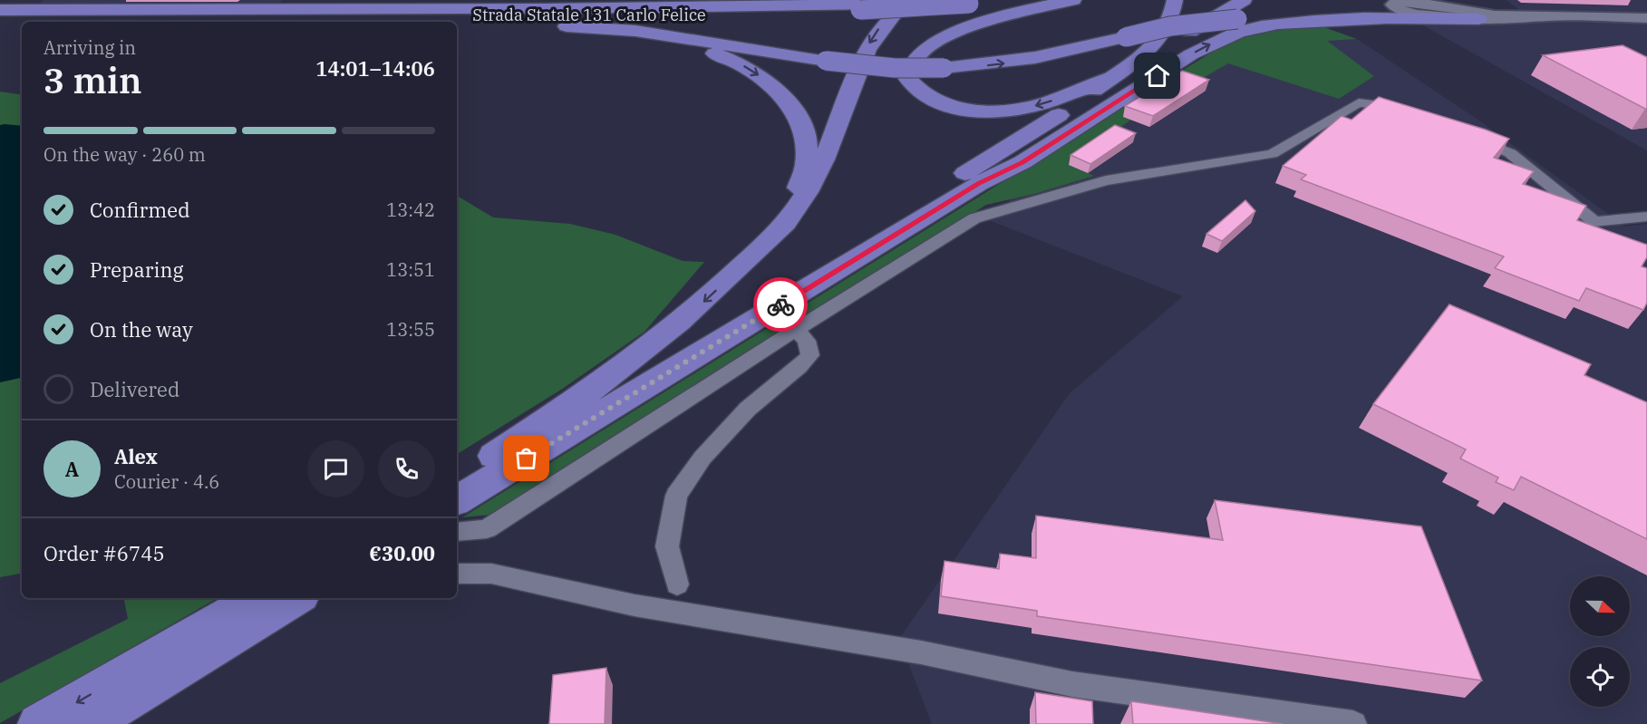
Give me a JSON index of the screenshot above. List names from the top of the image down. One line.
{"streets":{"highway":["Strada Statale 131 Carlo Felice"]},"north":"right","page":{"heading":["3 min","Arriving in","14:01–14:06"],"panel":["Alex","Courier · 4.6","Order #6745","€30.00"],"bar":"On the way · 260 m","list":[["Confirmed","13:42"],["Preparing","13:51"],["On the way","13:55"],"Delivered"],"round":"A"}}
